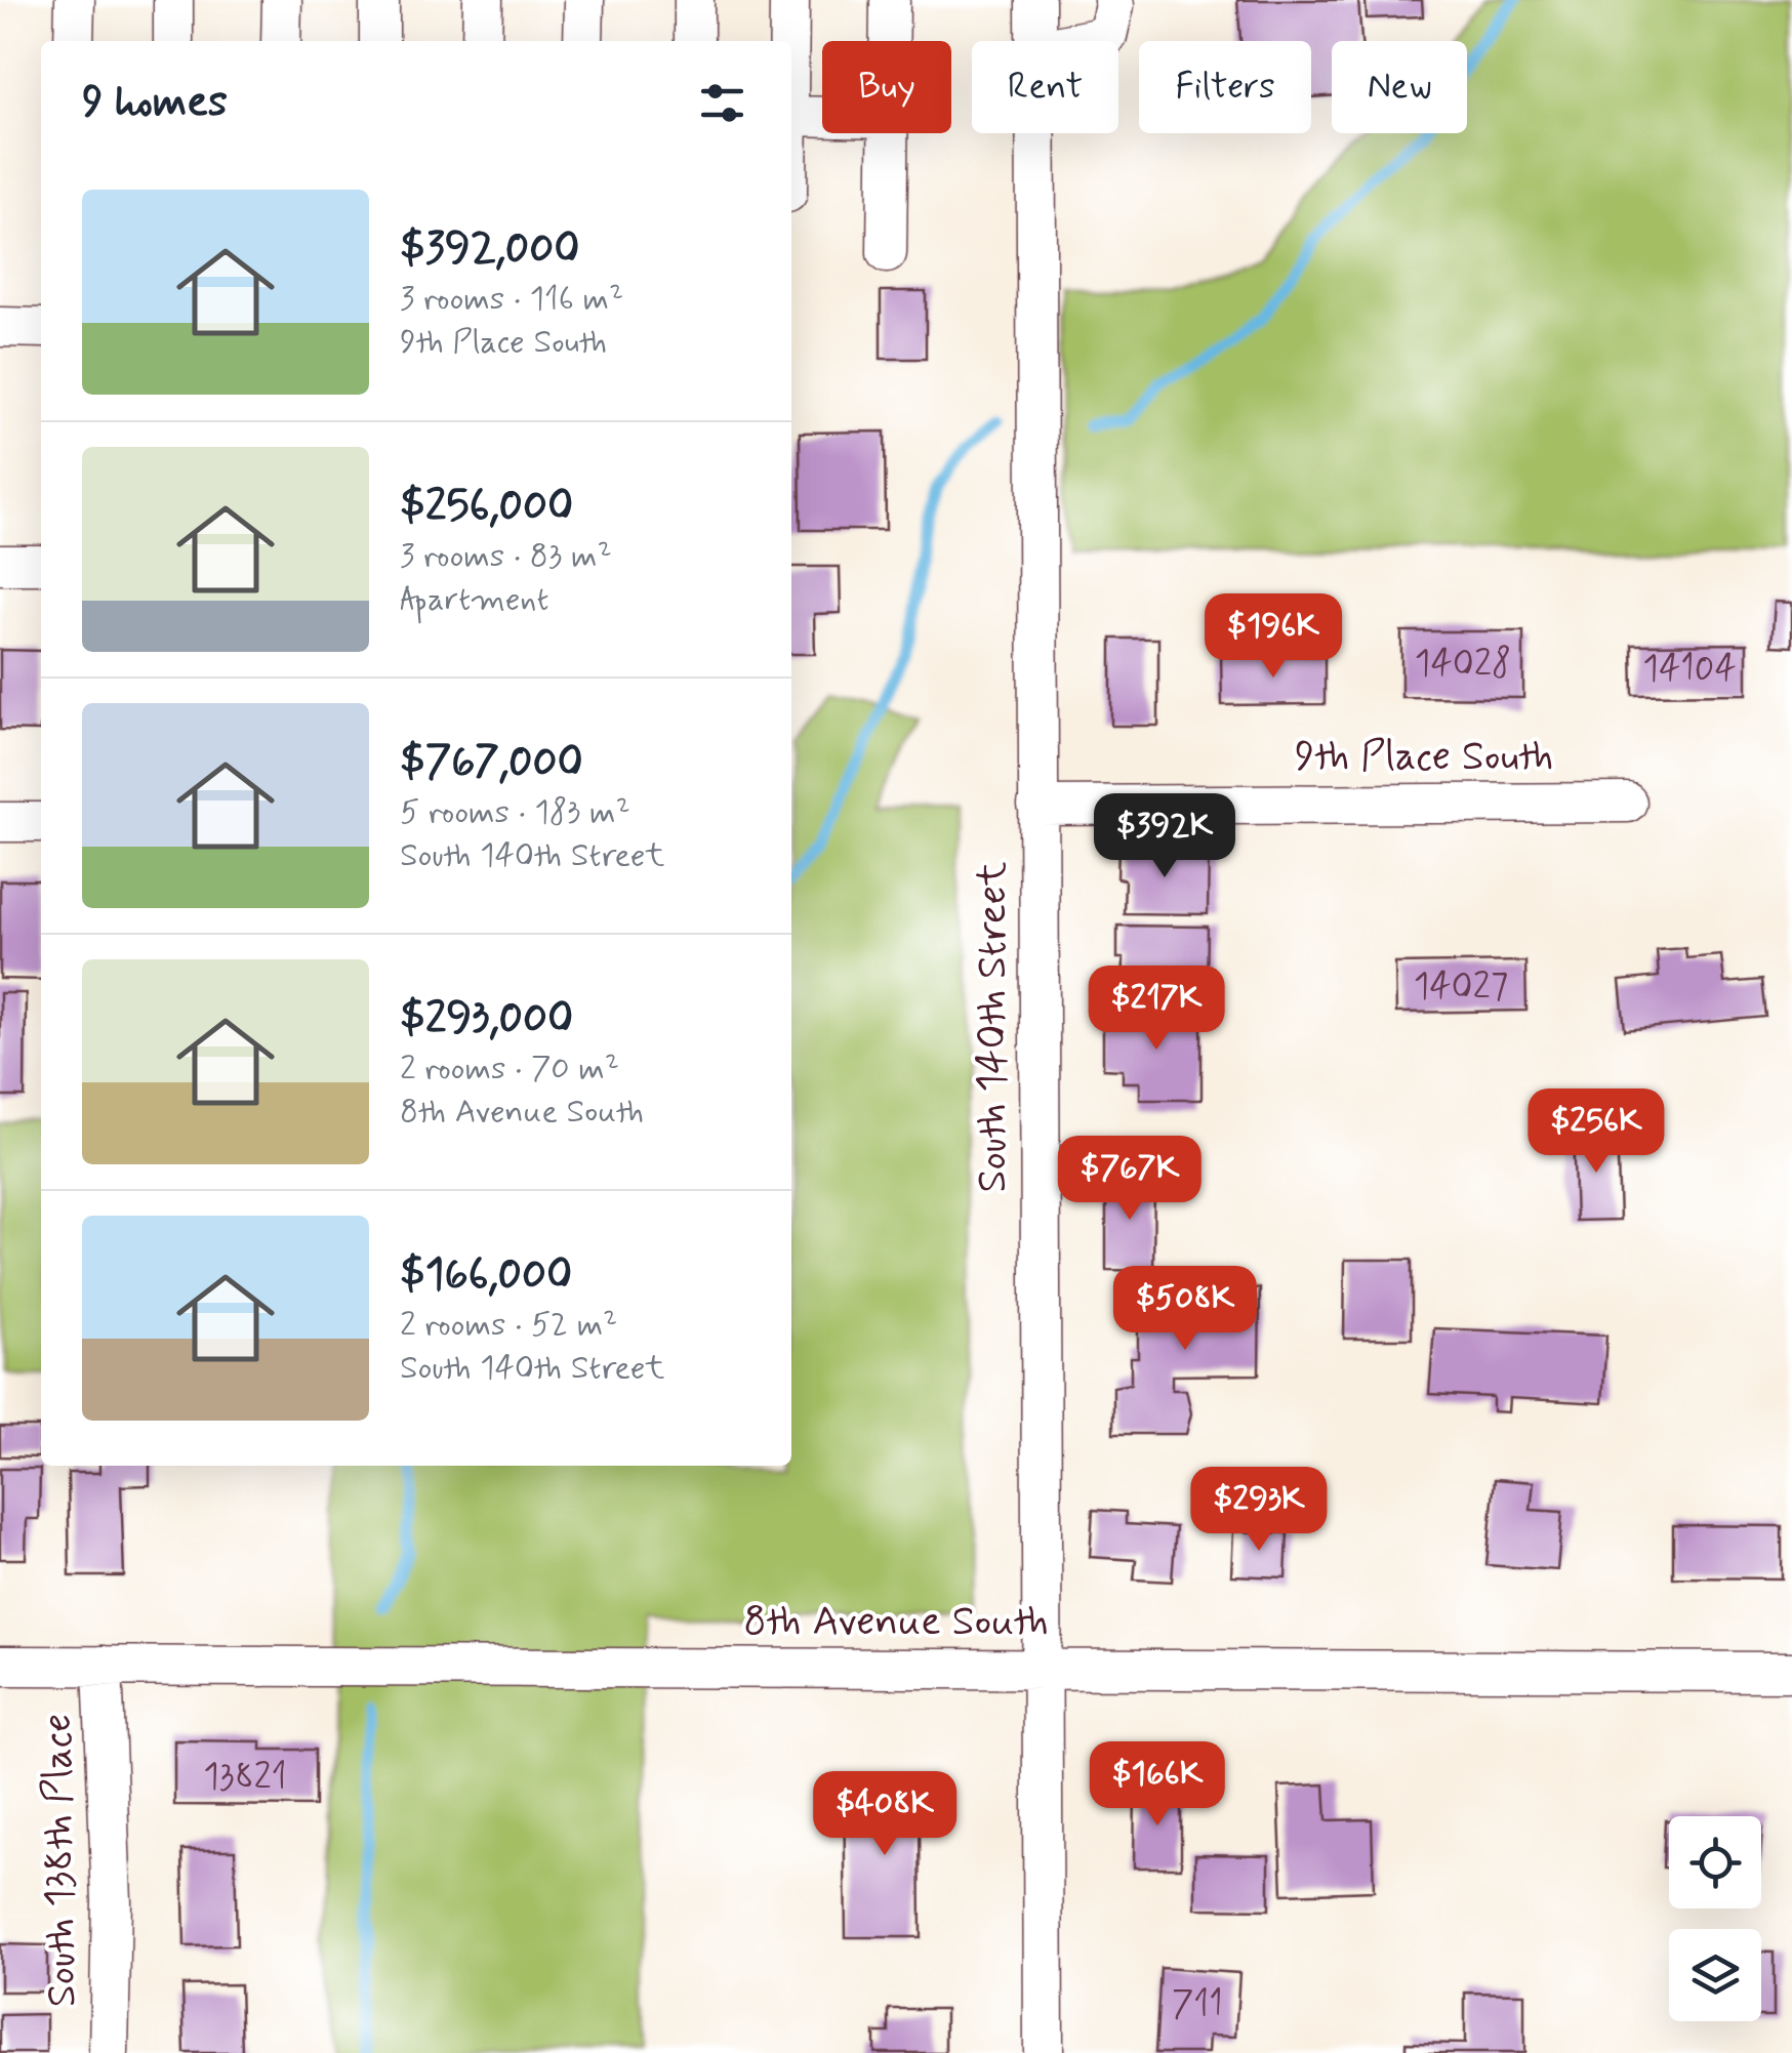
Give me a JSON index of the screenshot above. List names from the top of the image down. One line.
{"streets":{"street":["9th Place South","South 140th Street","8th Avenue South","South 138th Place"]},"crossings":[["9th Place South","South 140th Street"],["South 140th Street","8th Avenue South"],["8th Avenue South","South 138th Place"]],"house_numbers":["14028","14104","14027","13821","711"],"page":{"chip":["Buy","Rent","Filters","New"],"heading":"9 homes","list":[{"name":"$392,000","note":"3 rooms · 116 m² · 9th Place South"},{"name":"$256,000","note":"3 rooms · 83 m² · Apartment"},{"name":"$767,000","note":"5 rooms · 183 m² · South 140th Street"},{"name":"$293,000","note":"2 rooms · 70 m² · 8th Avenue South"},{"name":"$166,000","note":"2 rooms · 52 m² · South 140th Street"}],"price":["$196K","$392K","$217K","$256K","$767K","$508K","$293K","$166K","$408K"]}}
